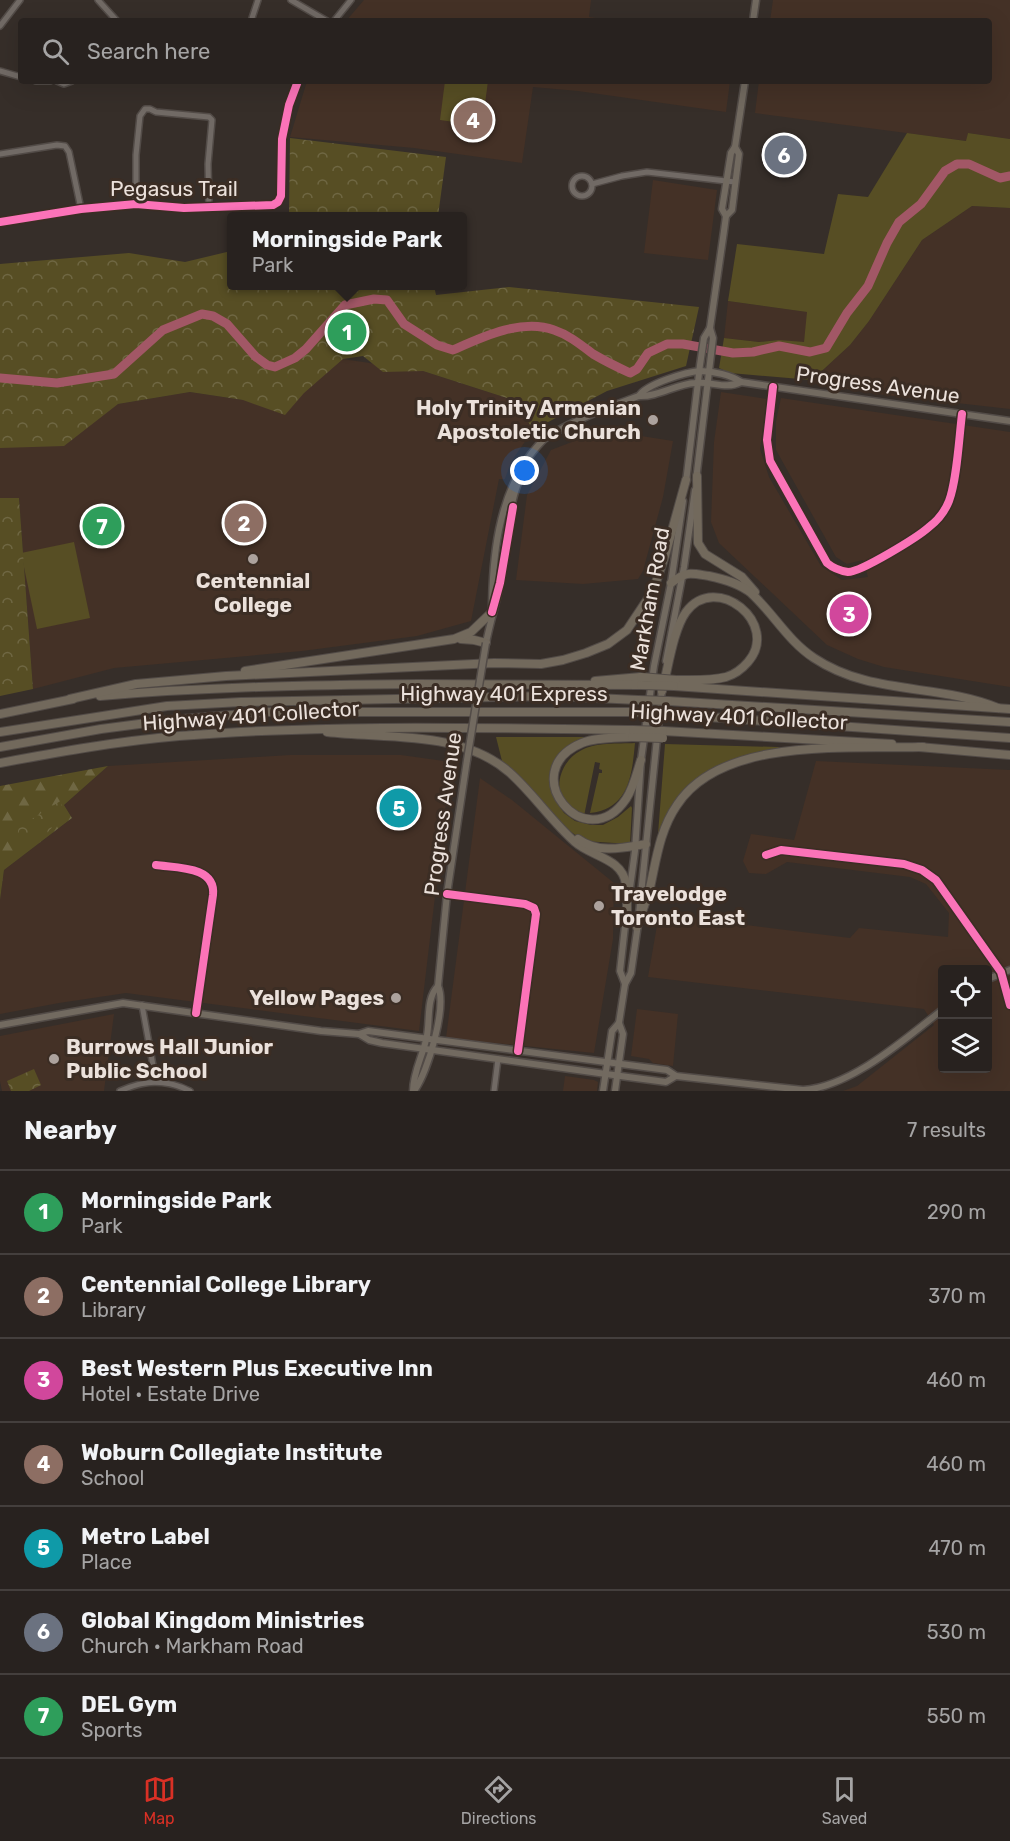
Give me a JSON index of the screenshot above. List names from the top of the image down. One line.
{"streets":{"highway":["Highway 401 Express","Highway 401 Collector"],"main road":["Progress Avenue","Markham Road"],"street":["Pegasus Trail"]},"crossings":[["Progress Avenue","Markham Road"]],"places":["Holy Trinity Armenian Apostoletic Church","Centennial College","Travelodge Toronto East","Yellow Pages","Burrows Hall Junior Public School"],"page":{"search":"Search here","pins":["4","6","1","2","7","3","5"],"popup":["Morningside Park","Park"],"heading":["Nearby","7 results"],"list":[{"mark":"1","name":"Morningside Park","note":"Park","value":"290 m"},{"mark":"2","name":"Centennial College Library","note":"Library","value":"370 m"},{"mark":"3","name":"Best Western Plus Executive Inn","note":"Hotel · Estate Drive","value":"460 m"},{"mark":"4","name":"Woburn Collegiate Institute","note":"School","value":"460 m"},{"mark":"5","name":"Metro Label","note":"Place","value":"470 m"},{"mark":"6","name":"Global Kingdom Ministries","note":"Church · Markham Road","value":"530 m"},{"mark":"7","name":"DEL Gym","note":"Sports","value":"550 m"}],"nav":["Map","Directions","Saved"]}}
